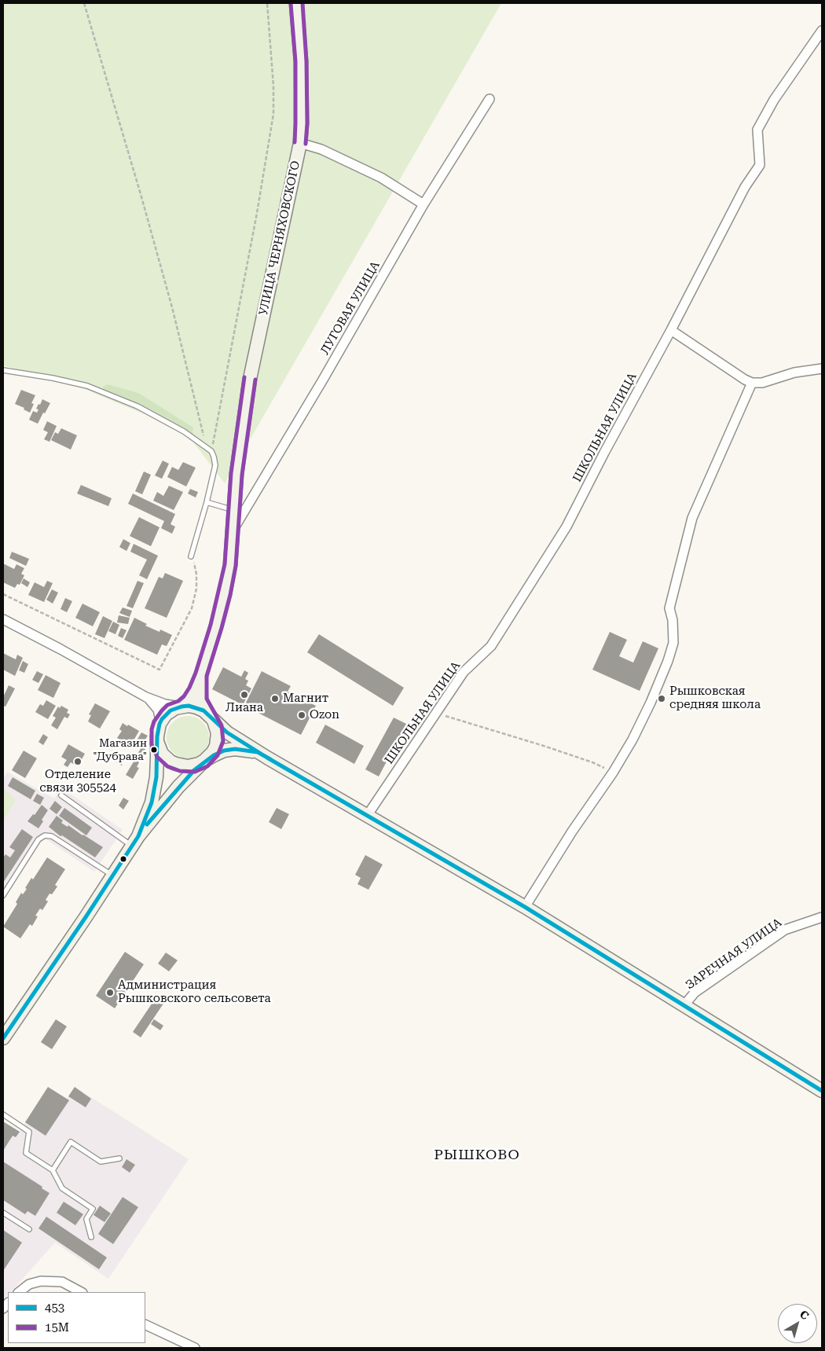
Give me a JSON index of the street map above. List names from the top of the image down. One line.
{"streets":{"main road":["УЛИЦА ЧЕРНЯХОВСКОГО"],"street":["ЛУГОВАЯ УЛИЦА","ШКОЛЬНАЯ УЛИЦА","ЗАРЕЧНАЯ УЛИЦА"]},"crossings":[["УЛИЦА ЧЕРНЯХОВСКОГО","ЛУГОВАЯ УЛИЦА"]],"districts":["РЫШКОВО"],"places":["Лиана","Магнит","Рышковская средняя школа","Ozon","Магазин \"Дубрава\"","Отделение связи 305524","Администрация Рышковского сельсовета"],"lines":["transit line 15М","transit line 453"],"legend":["453","15М"],"north":"top right"}
